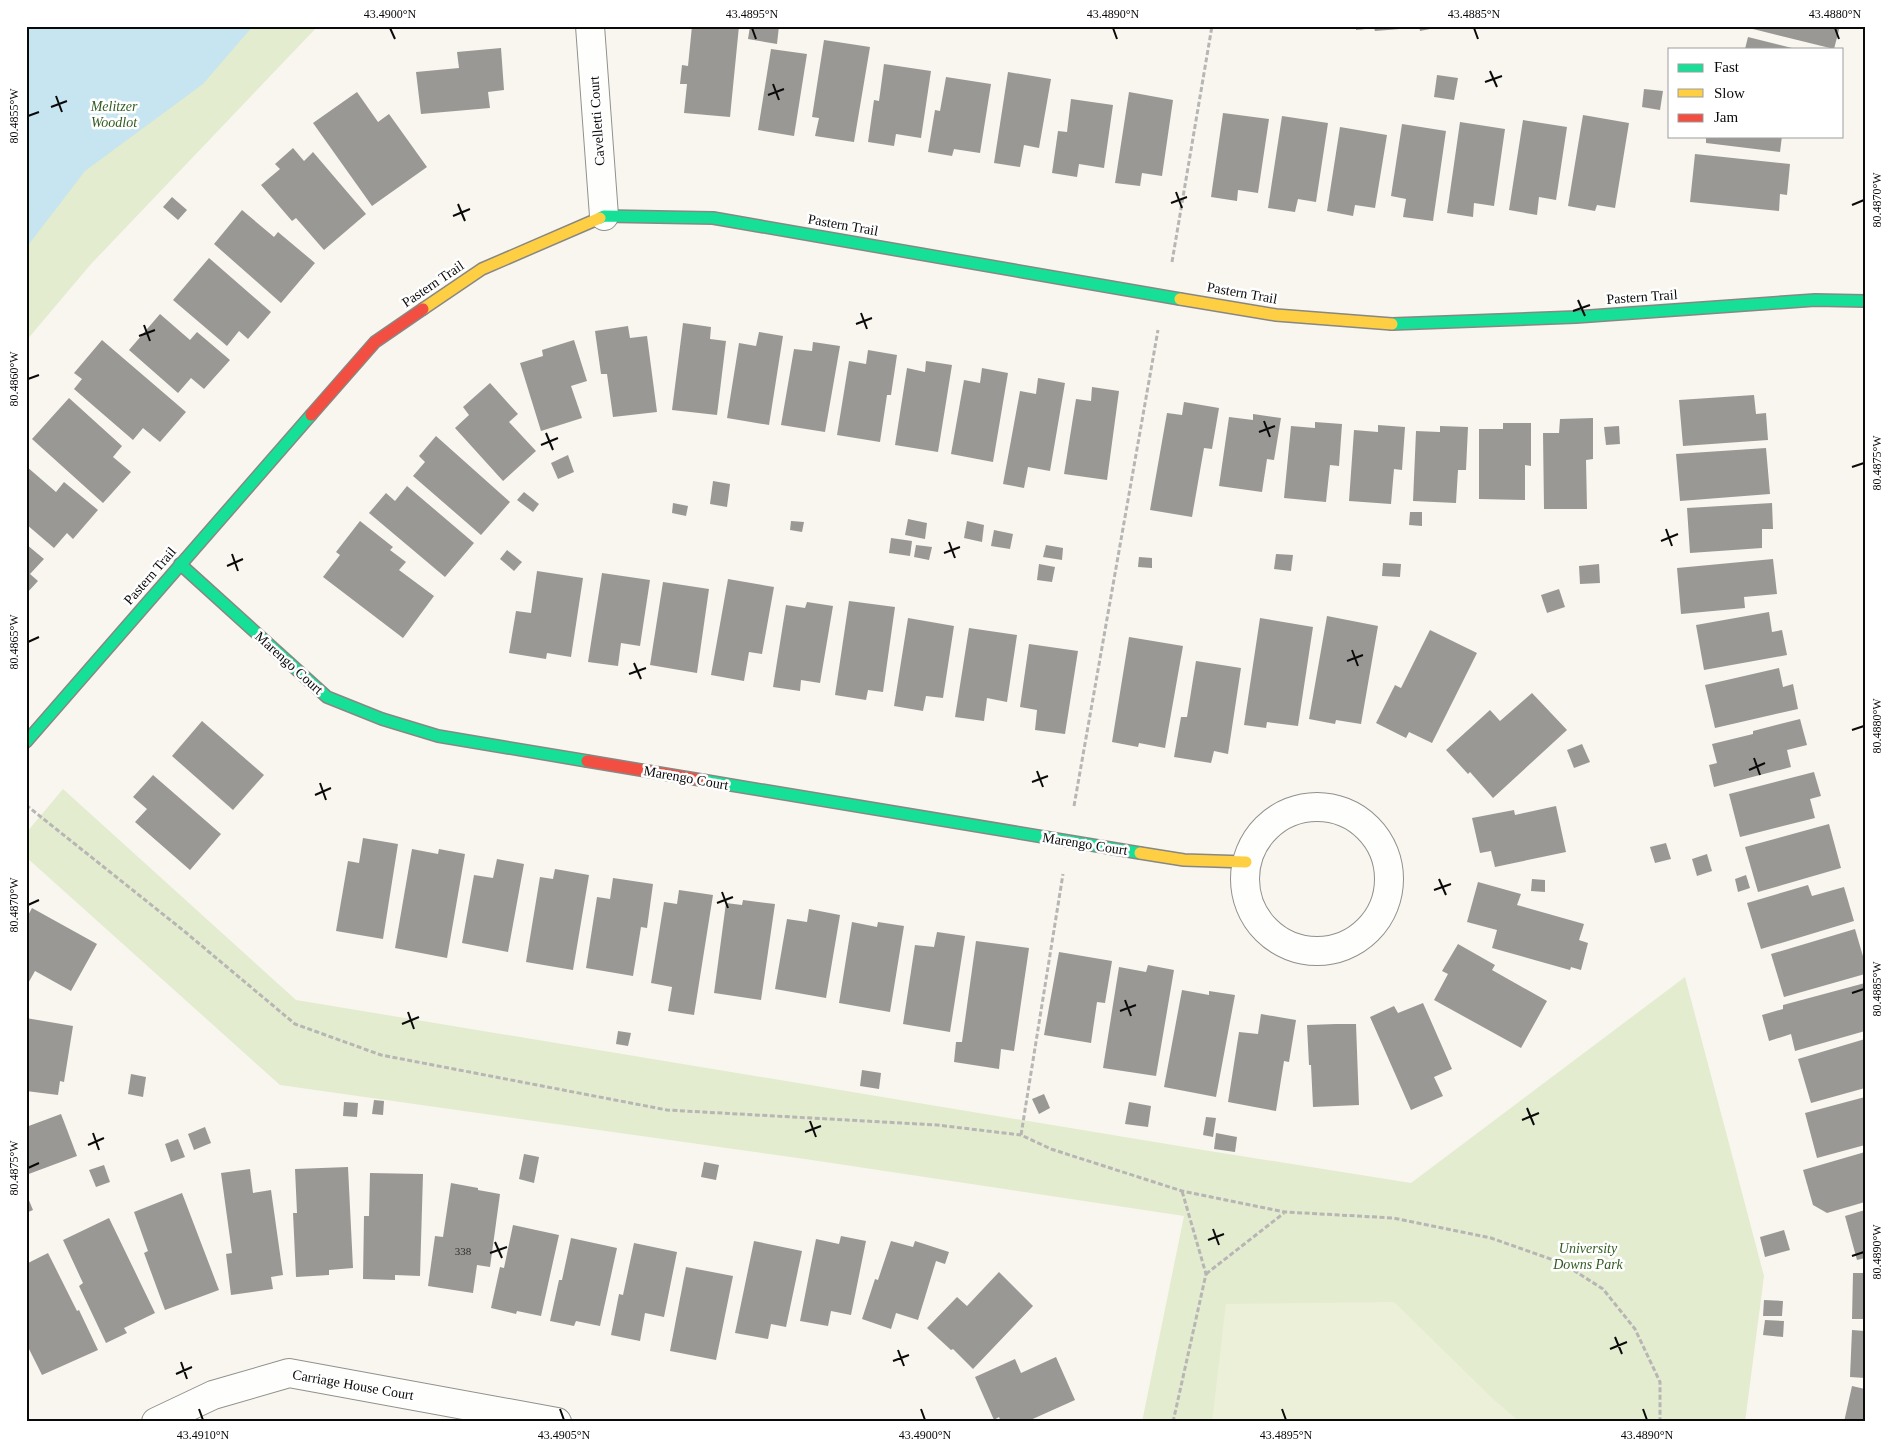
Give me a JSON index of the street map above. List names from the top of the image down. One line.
{"streets":{"street":["Cavelletti Court","Pastern Trail","Marengo Court","Carriage House Court"]},"crossings":[["Cavelletti Court","Pastern Trail"],["Pastern Trail","Marengo Court"]],"parks":["Melitzer Woodlot","University Downs Park"],"house_numbers":["338"],"legend":["Fast","Slow","Jam"],"coordinates":["43.4900°N","43.4895°N","43.4890°N","43.4885°N","43.4880°N","80.4855°W","80.4870°W","80.4860°W","80.4875°W","80.4865°W","80.4880°W","80.4885°W","80.4890°W","43.4910°N","43.4905°N"]}
